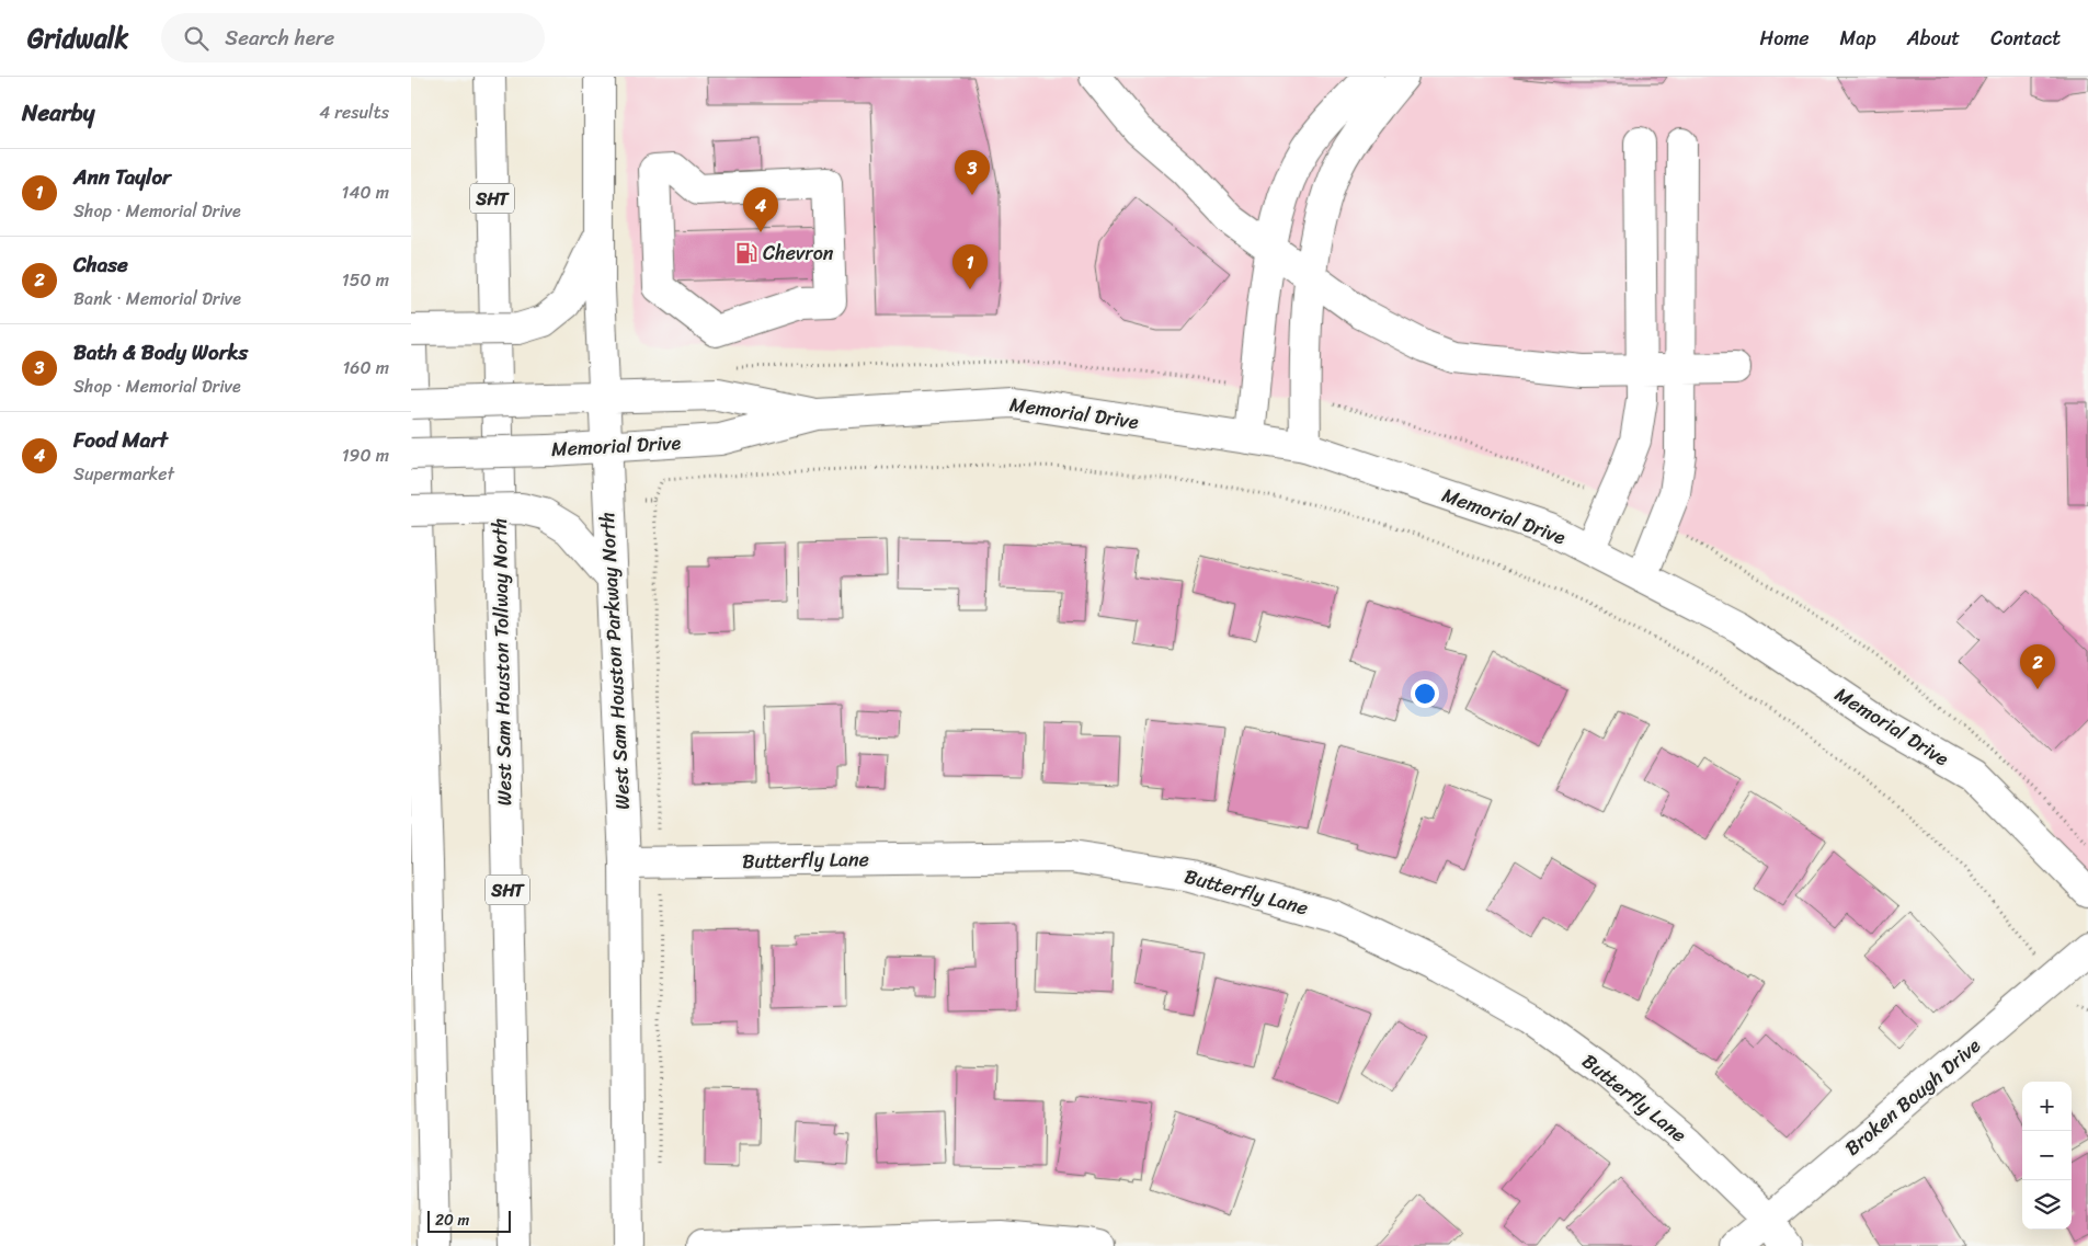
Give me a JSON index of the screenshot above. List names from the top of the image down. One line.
{"streets":{"main road":["SHT","Memorial Drive","West Sam Houston Parkway North","West Sam Houston Tollway North","Butterfly Lane","Broken Bough Drive"]},"crossings":[["Memorial Drive","West Sam Houston Parkway North"],["West Sam Houston Parkway North","Butterfly Lane"],["Butterfly Lane","Broken Bough Drive"]],"places":{"fuel station":["Chevron"]},"scale_bar":"20 m","page":{"header":"Gridwalk","search":"Search here","nav":["Home","Map","About","Contact"],"heading":["Nearby","4 results"],"list":[{"mark":"1","name":"Ann Taylor","note":"Shop · Memorial Drive","value":"140 m"},{"mark":"2","name":"Chase","note":"Bank · Memorial Drive","value":"150 m"},{"mark":"3","name":"Bath & Body Works","note":"Shop · Memorial Drive","value":"160 m"},{"mark":"4","name":"Food Mart","note":"Supermarket","value":"190 m"}],"pins":["3","4","1","2"],"map_buttons":["+","−"],"scale":"20 m"}}
